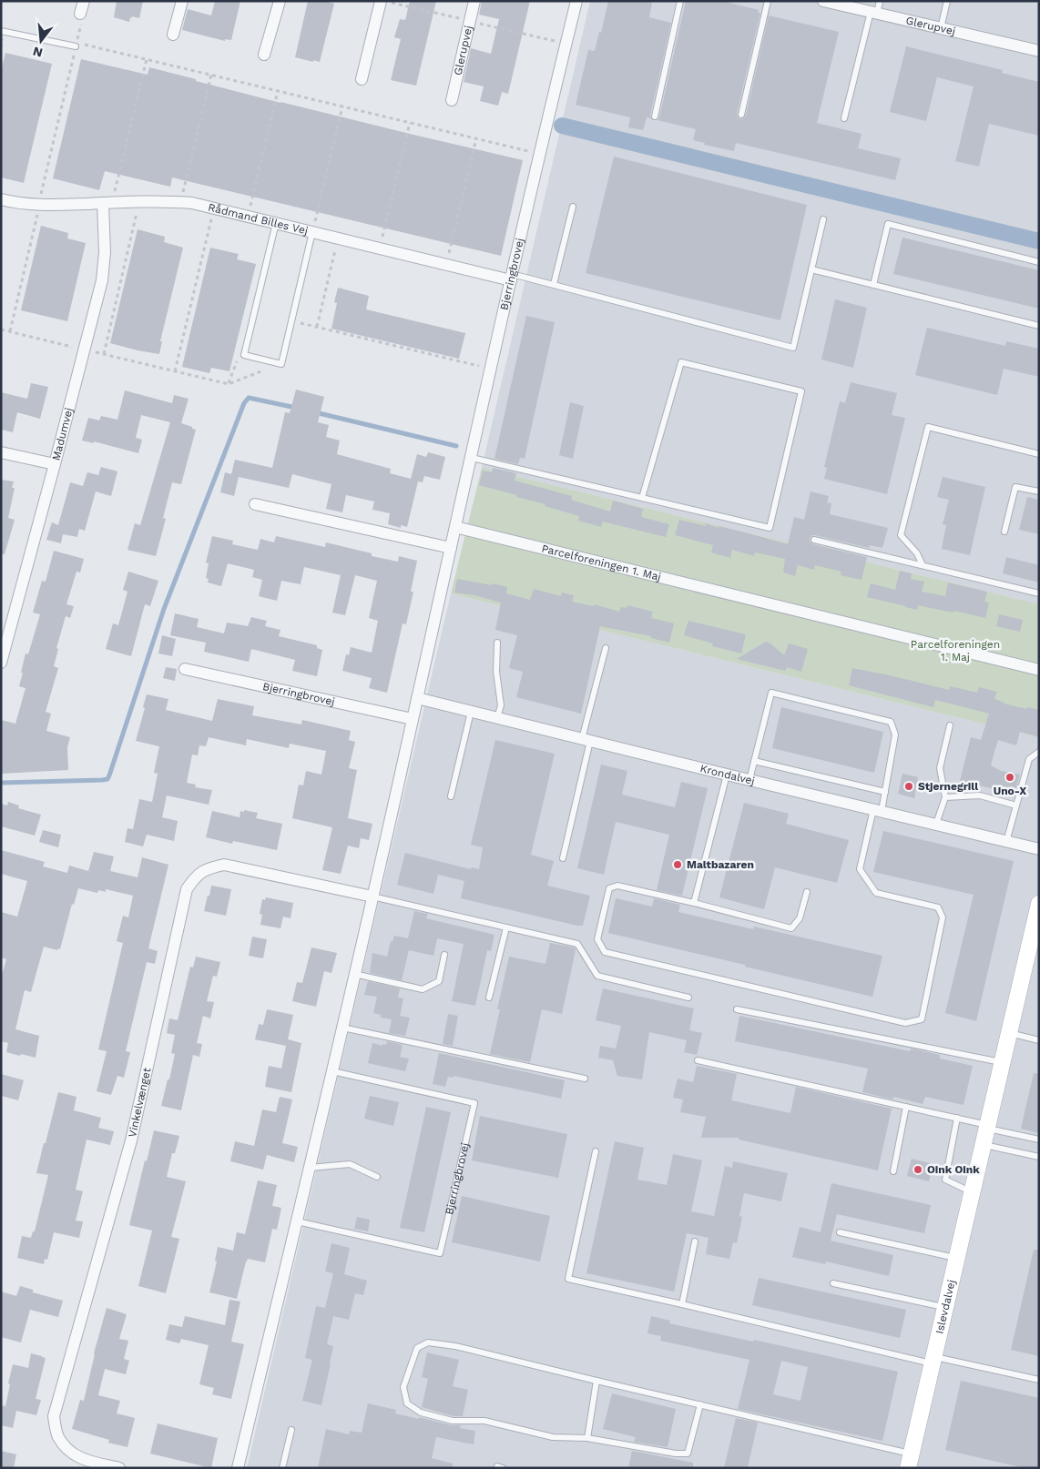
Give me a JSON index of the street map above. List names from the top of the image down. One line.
{"streets":{"street":["Glerupvej","Rådmand Billes Vej","Bjerringbrovej","Madumvej","Parcelforeningen 1. Maj","Krondalvej","Vinkelvænget","Islevdalvej"]},"crossings":[["Rådmand Billes Vej","Bjerringbrovej"],["Rådmand Billes Vej","Madumvej"],["Bjerringbrovej","Parcelforeningen 1. Maj"],["Bjerringbrovej","Krondalvej"],["Bjerringbrovej","Vinkelvænget"]],"parks":["Parcelforeningen 1. Maj"],"places":["Uno-X","Stjernegrill","Maltbazaren","Oink Oink"],"north":"bottom"}
